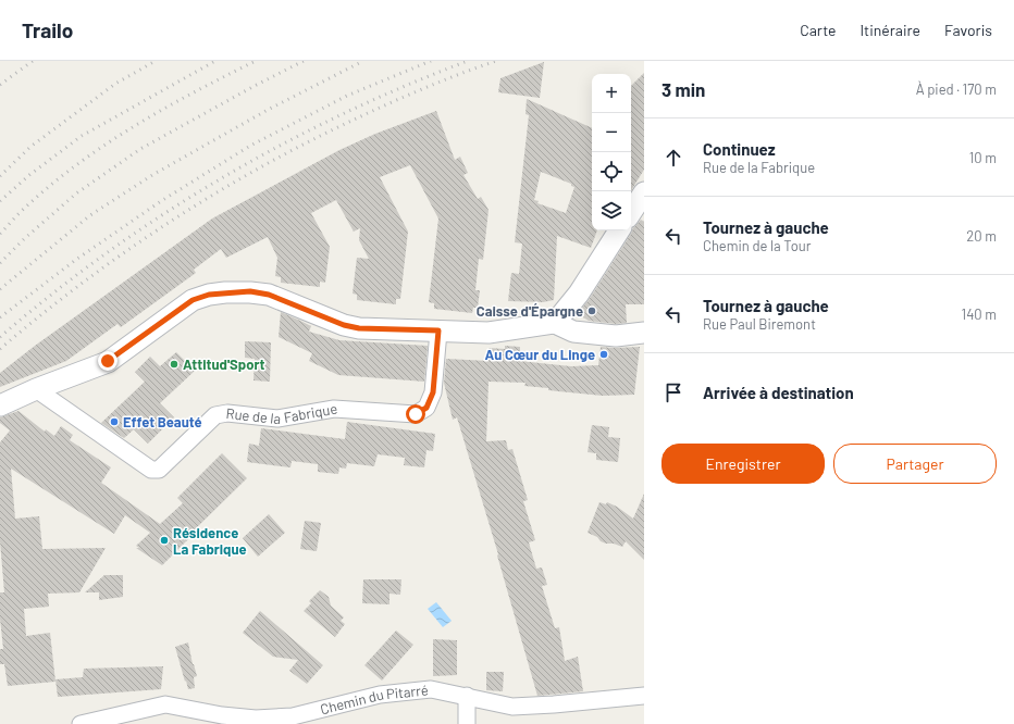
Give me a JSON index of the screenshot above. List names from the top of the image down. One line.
{"streets":{"street":["Rue de la Fabrique","Chemin du Pitarré"]},"places":["Caisse d'Épargne","Au Cœur du Linge","Attitud'Sport","Effet Beauté","Résidence La Fabrique"],"page":{"header":"Trailo","nav":["Carte","Itinéraire","Favoris"],"heading":["3 min","À pied · 170 m"],"map_buttons":["+","−"],"list":[["Continuez","Rue de la Fabrique","10 m"],["Tournez à gauche","Chemin de la Tour","20 m"],["Tournez à gauche","Rue Paul Biremont","140 m"],"Arrivée à destination"],"buttons":["Enregistrer","Partager"]}}
